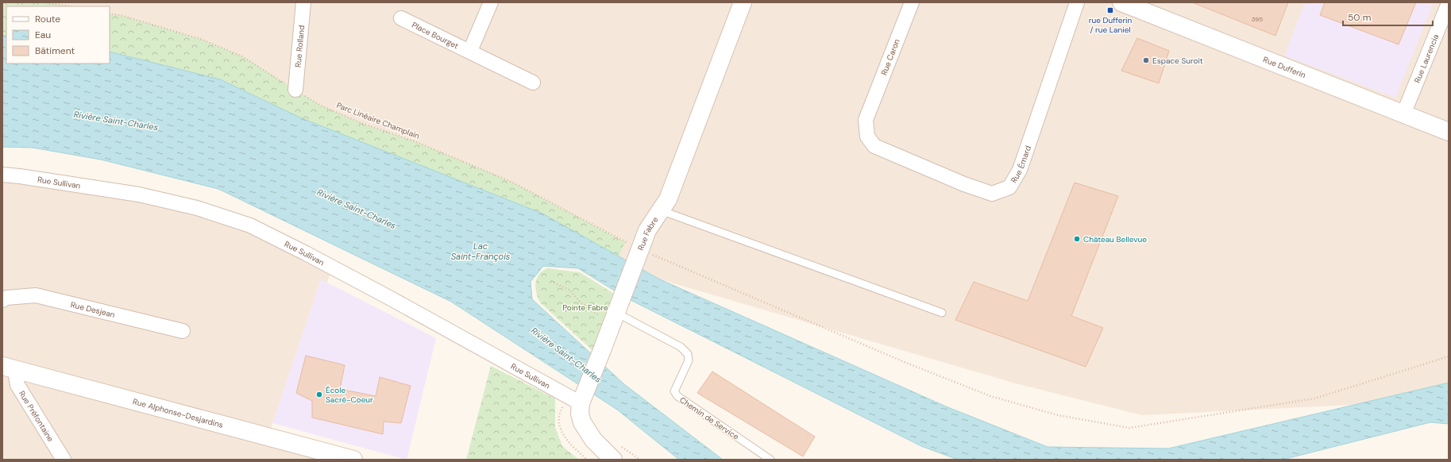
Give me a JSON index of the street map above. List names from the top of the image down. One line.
{"streets":{"street":["Place Bourget","Rue Rolland","Rue Caron","Rue Laurencia","Rue Dufferin","Rue Émard","Rue Sullivan","Rue Fabre","Rue Desjean","Rue Alphonse-Desjardins","Rue Préfontaine"],"lane":["Chemin de Service"],"path":["Parc Linéaire Champlain"]},"crossings":[["Rue Rolland","Parc Linéaire Champlain"],["Rue Caron","Rue Émard"],["Rue Laurencia","Rue Dufferin"],["Parc Linéaire Champlain","Rue Fabre"],["Rue Sullivan","Rue Fabre"],["Rue Fabre","Chemin de Service"],["Rue Alphonse-Desjardins","Rue Préfontaine"]],"water":["Rivière Saint-Charles","Lac Saint-François"],"parks":["Pointe Fabre"],"places":{"transit":["rue Dufferin / rue Laniel"],"other":["Espace Suroît","Château Bellevue","École Sacré-Coeur"]},"house_numbers":["395"],"legend":["Route","Eau","Bâtiment"],"scale_bar":"50 m"}
